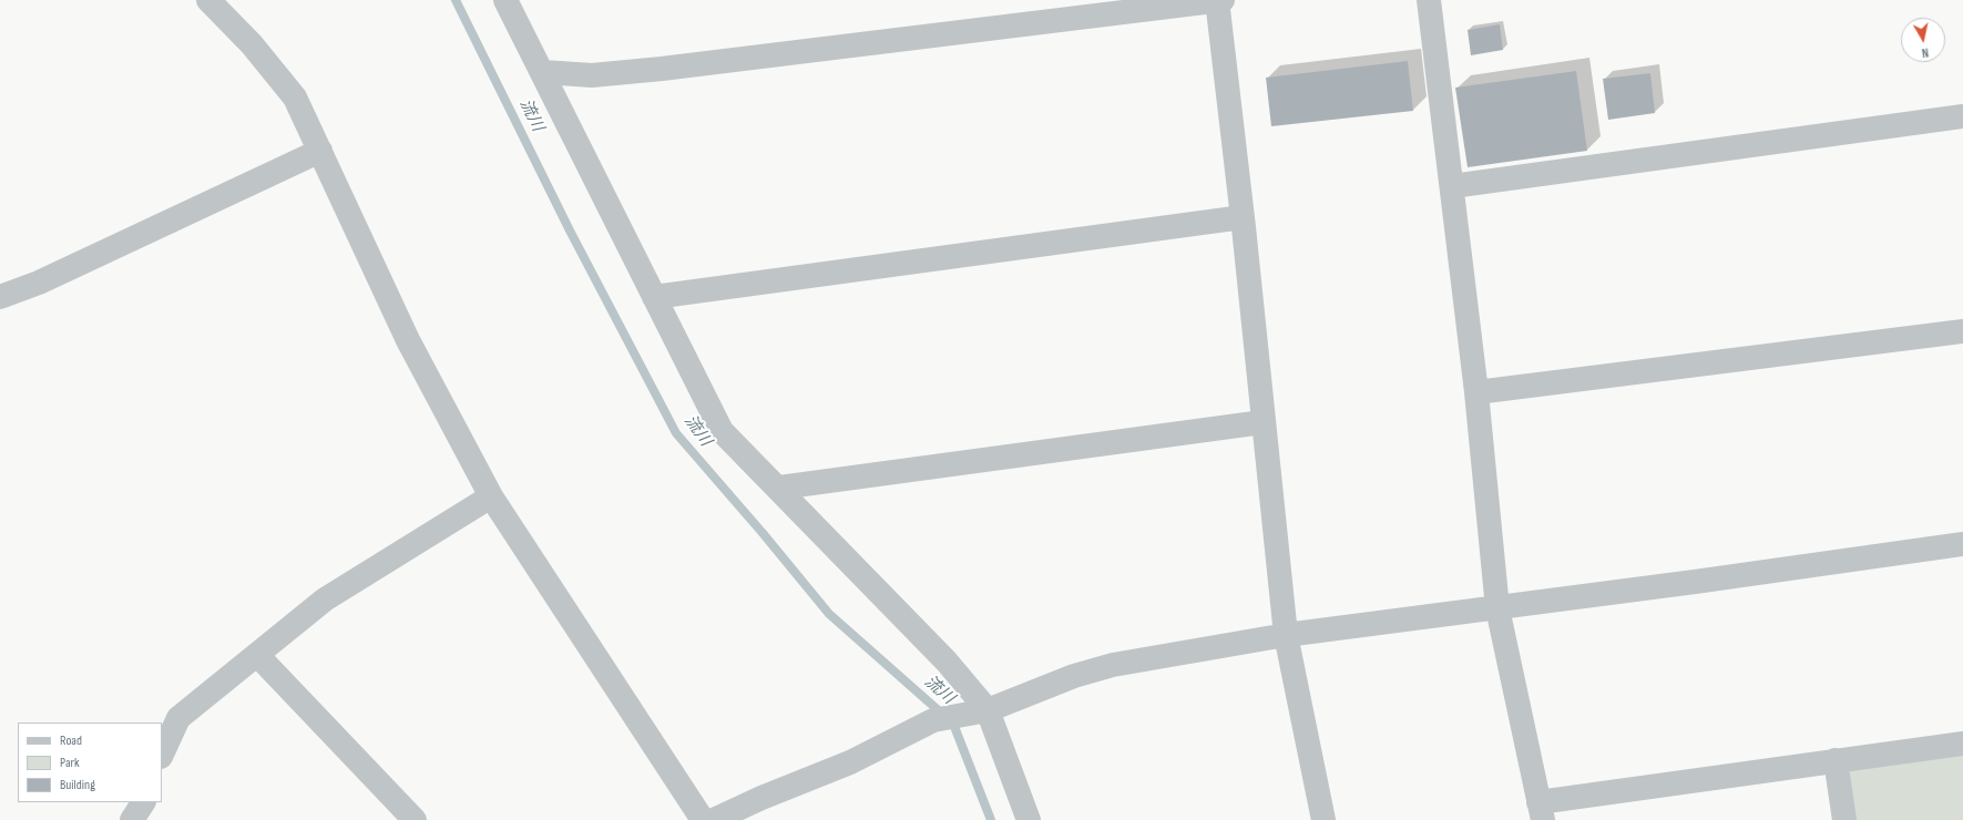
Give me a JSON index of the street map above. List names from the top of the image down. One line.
{"water":["流川"],"legend":["Road","Park","Building"],"north":"bottom"}
